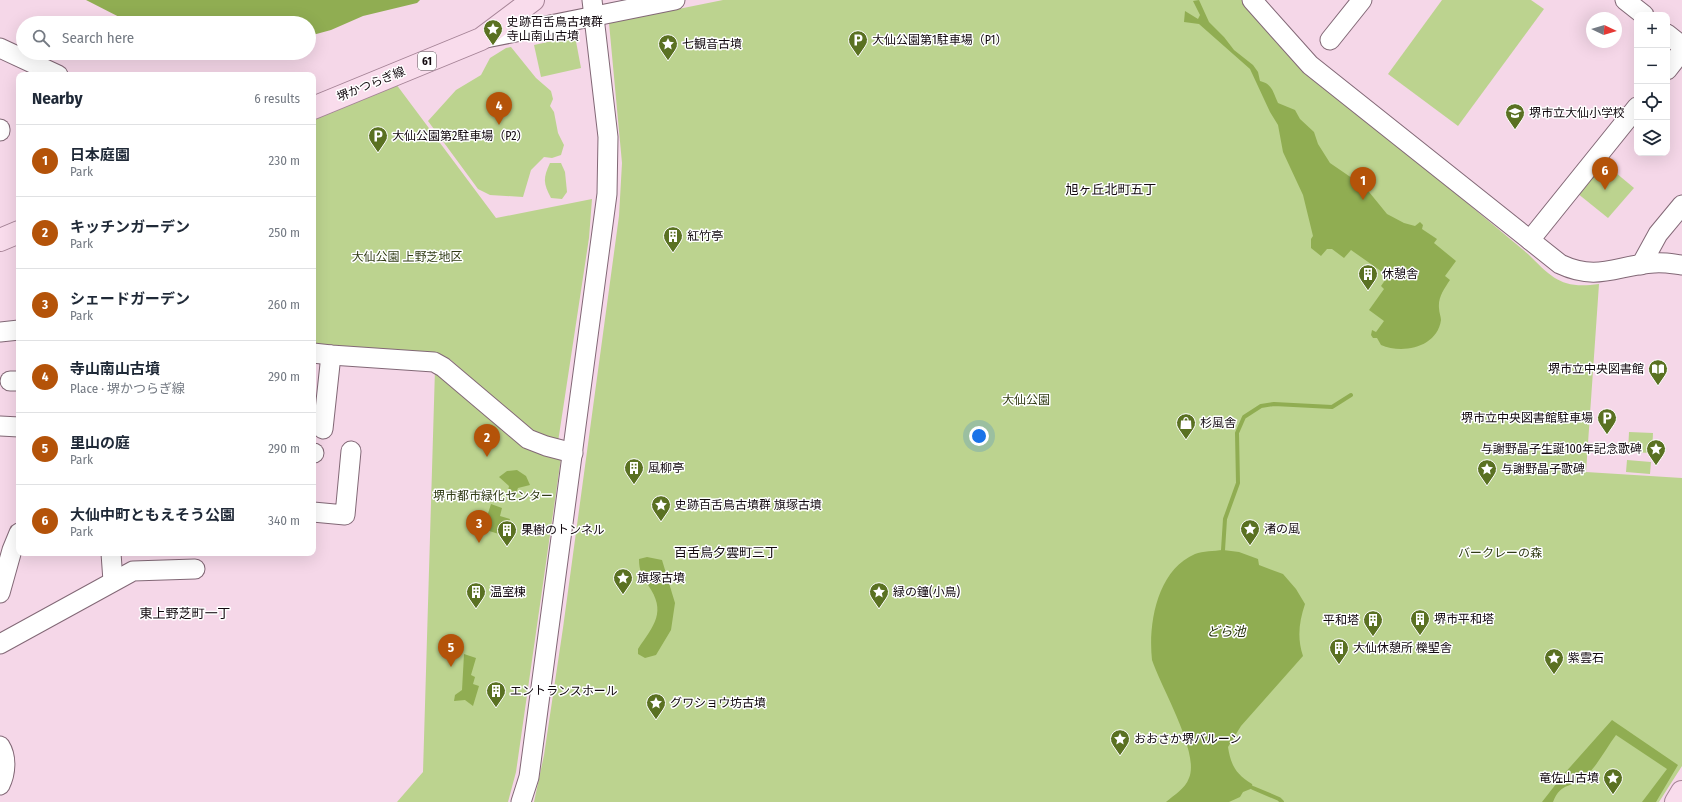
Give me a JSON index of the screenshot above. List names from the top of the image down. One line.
{"streets":{"main road":["61","堺かつらぎ線"]},"districts":["旭ヶ丘北町五丁","百舌鳥夕雲町三丁","東上野芝町一丁"],"water":["どら池"],"parks":["大仙公園 上野芝地区","大仙公園","堺市都市緑化センター","バークレーの森"],"places":{"place":["史跡百舌鳥古墳群 寺山南山古墳","七観音古墳","与謝野晶子生誕100年記念歌碑","与謝野晶子歌碑","史跡百舌鳥古墳群 旗塚古墳","渚の風","旗塚古墳","緑の鐘(小鳥)","紫雲石","グワショウ坊古墳","おおさか堺バルーン","竜佐山古墳"],"parking":["大仙公園第1駐車場（P1）","大仙公園第2駐車場（P2）","堺市立中央図書館駐車場"],"school or university":["堺市立大仙小学校"],"building":["紅竹亭","休憩舎","風柳亭","果樹のトンネル","温室棟","堺市平和塔","平和塔","大仙休憩所 櫟聖舎","エントランスホール"],"library":["堺市立中央図書館"],"shop":["杉風舎"]},"north":"right","page":{"map_buttons":["+","−"],"search":"Search here","heading":["Nearby","6 results"],"pins":["4","6","1","2","3","5"],"list":[{"mark":"1","name":"日本庭園","note":"Park","value":"230 m"},{"mark":"2","name":"キッチンガーデン","note":"Park","value":"250 m"},{"mark":"3","name":"シェードガーデン","note":"Park","value":"260 m"},{"mark":"4","name":"寺山南山古墳","note":"Place · 堺かつらぎ線","value":"290 m"},{"mark":"5","name":"里山の庭","note":"Park","value":"290 m"},{"mark":"6","name":"大仙中町ともえそう公園","note":"Park","value":"340 m"}]}}
